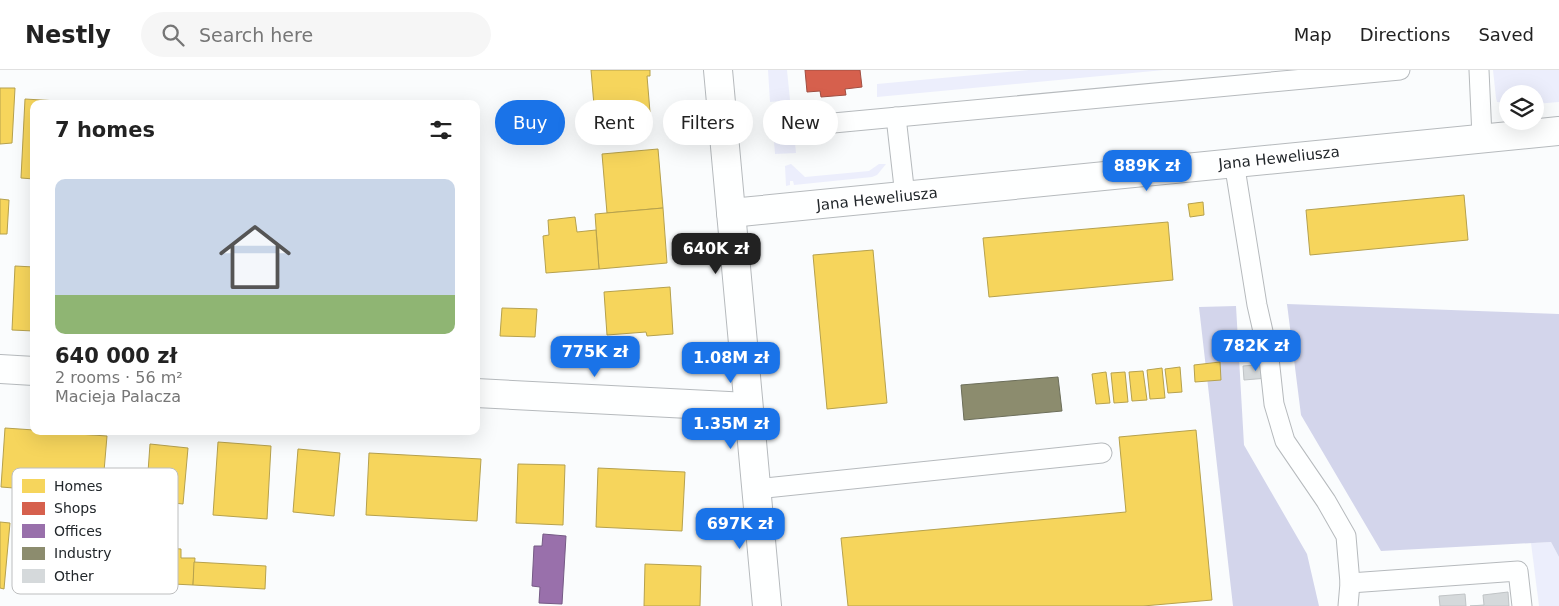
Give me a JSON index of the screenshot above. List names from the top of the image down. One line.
{"streets":{"street":["Jana Heweliusza"]},"legend":["Homes","Shops","Offices","Industry","Other"],"page":{"header":"Nestly","search":"Search here","nav":["Map","Directions","Saved"],"chip":["Buy","Rent","Filters","New"],"heading":"7 homes","price":["889K zł","640K zł","782K zł","775K zł","1.08M zł","1.35M zł","697K zł"],"list":[{"name":"640 000 zł","note":"2 rooms · 56 m² · Macieja Palacza"}]}}
